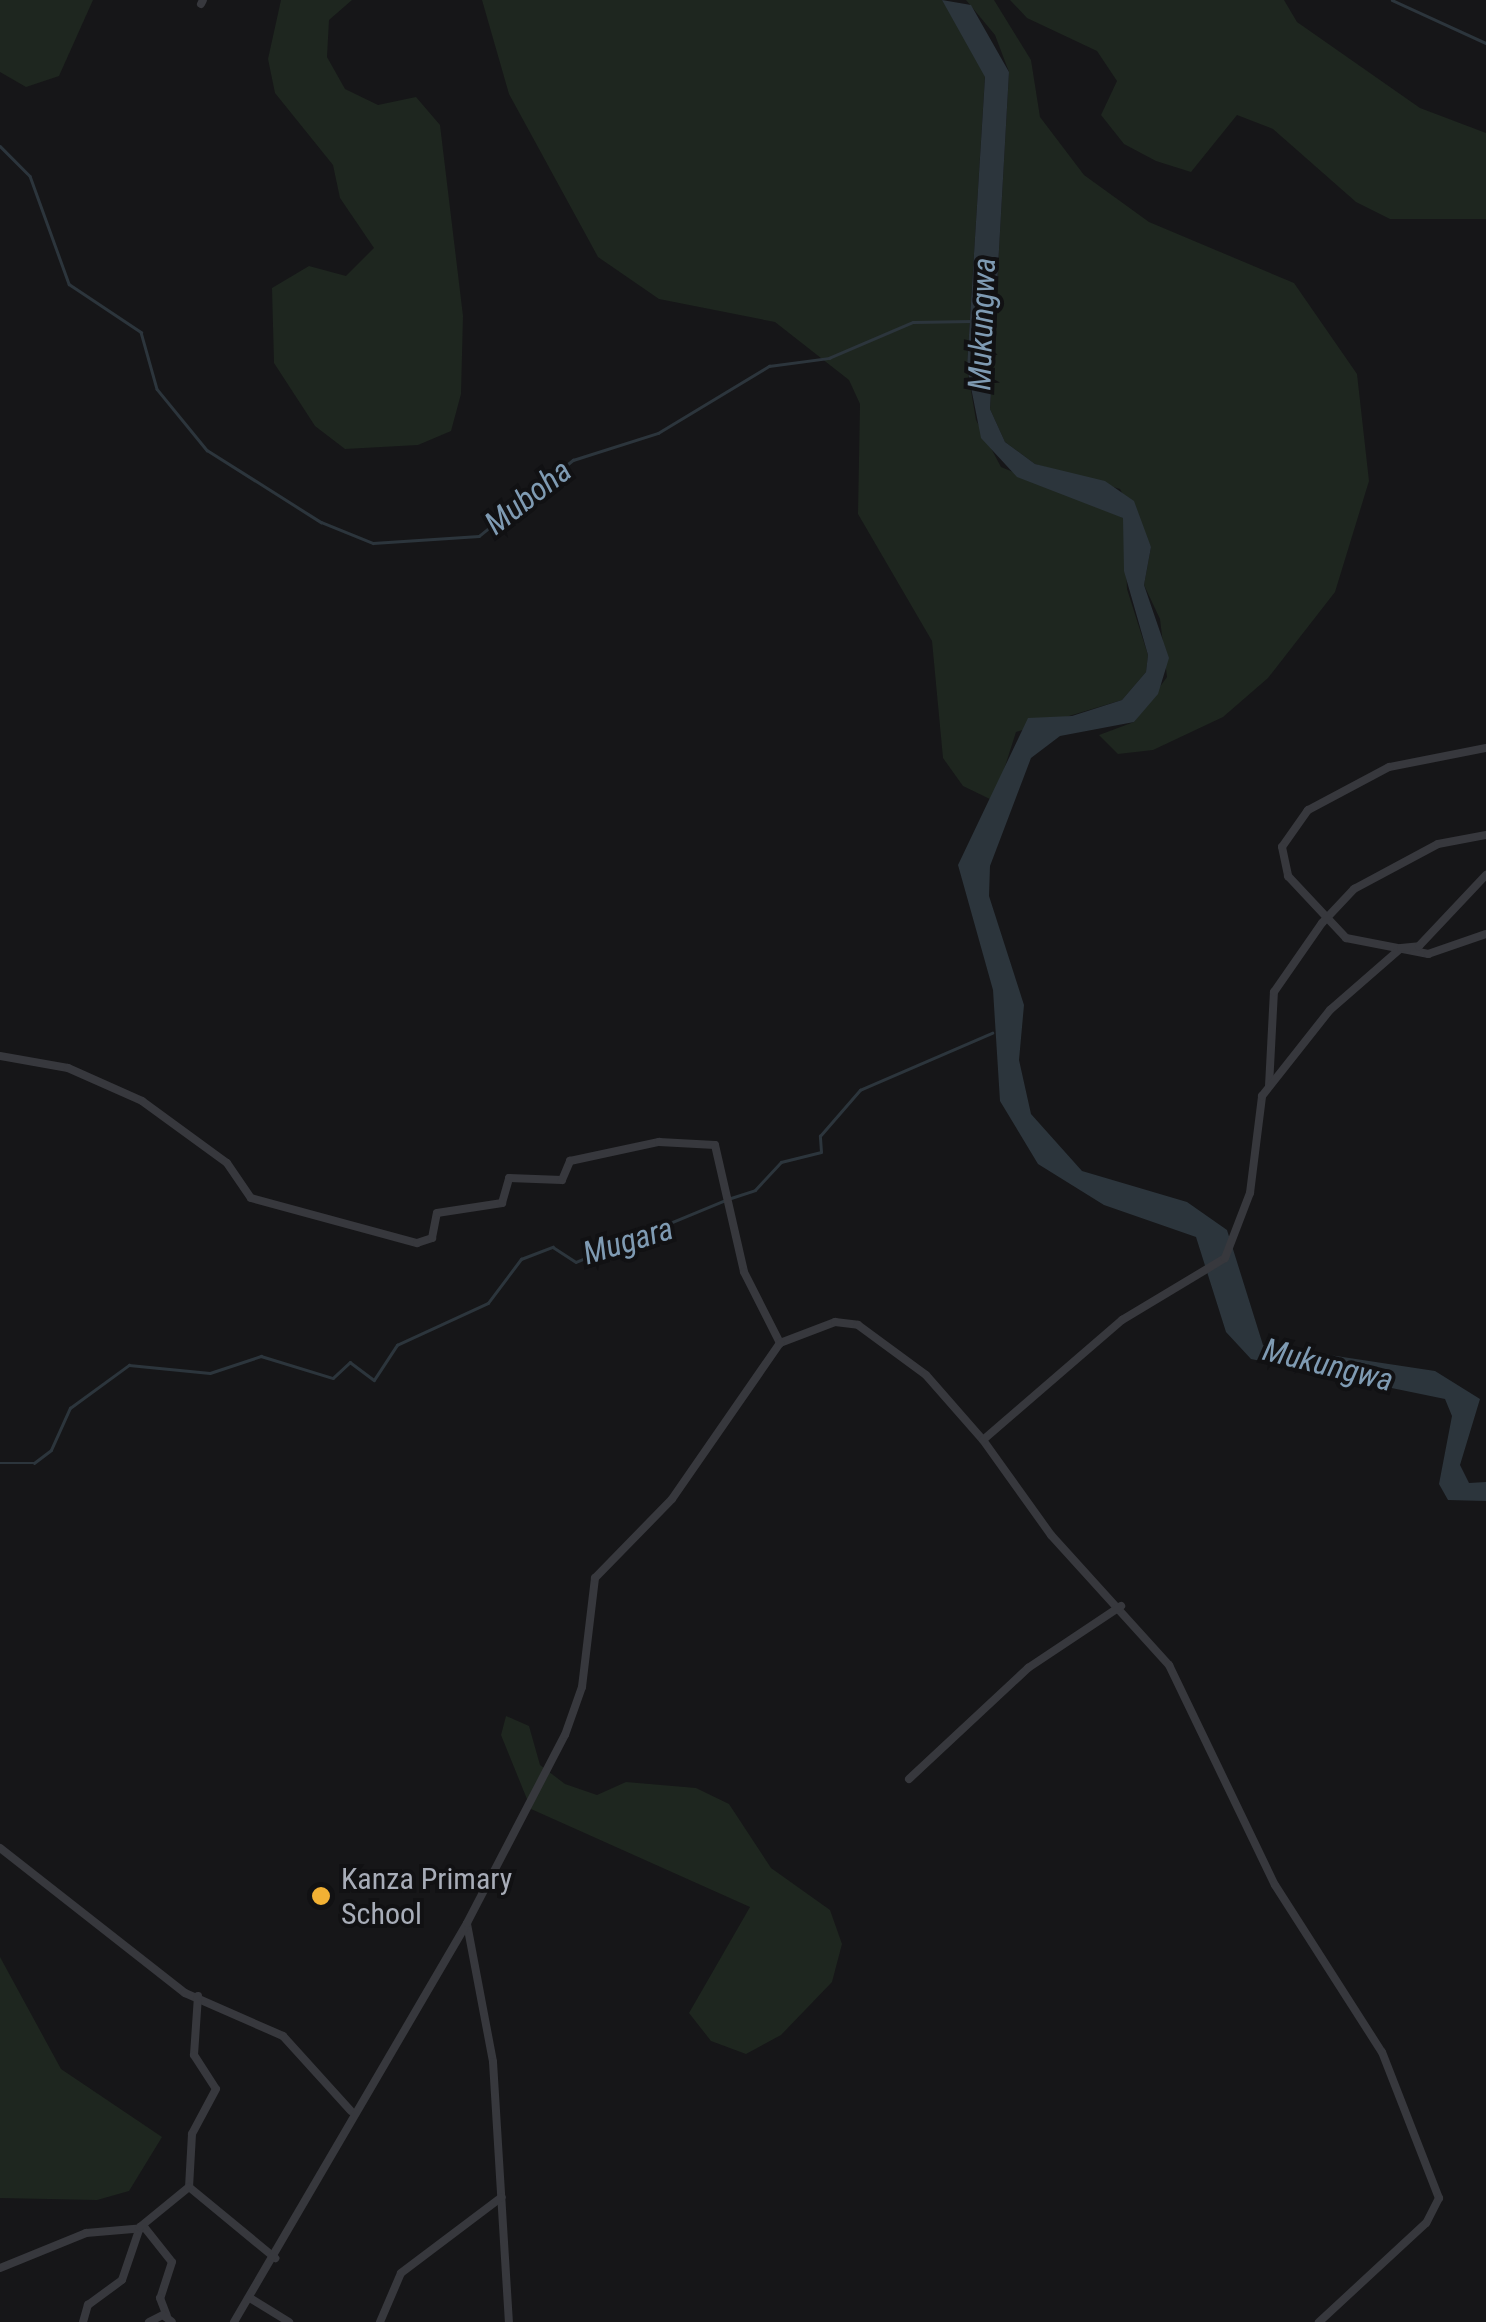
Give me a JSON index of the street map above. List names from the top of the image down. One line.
{"water":["Mukungwa","Muboha","Mugara"],"places":["Kanza Primary School"]}
